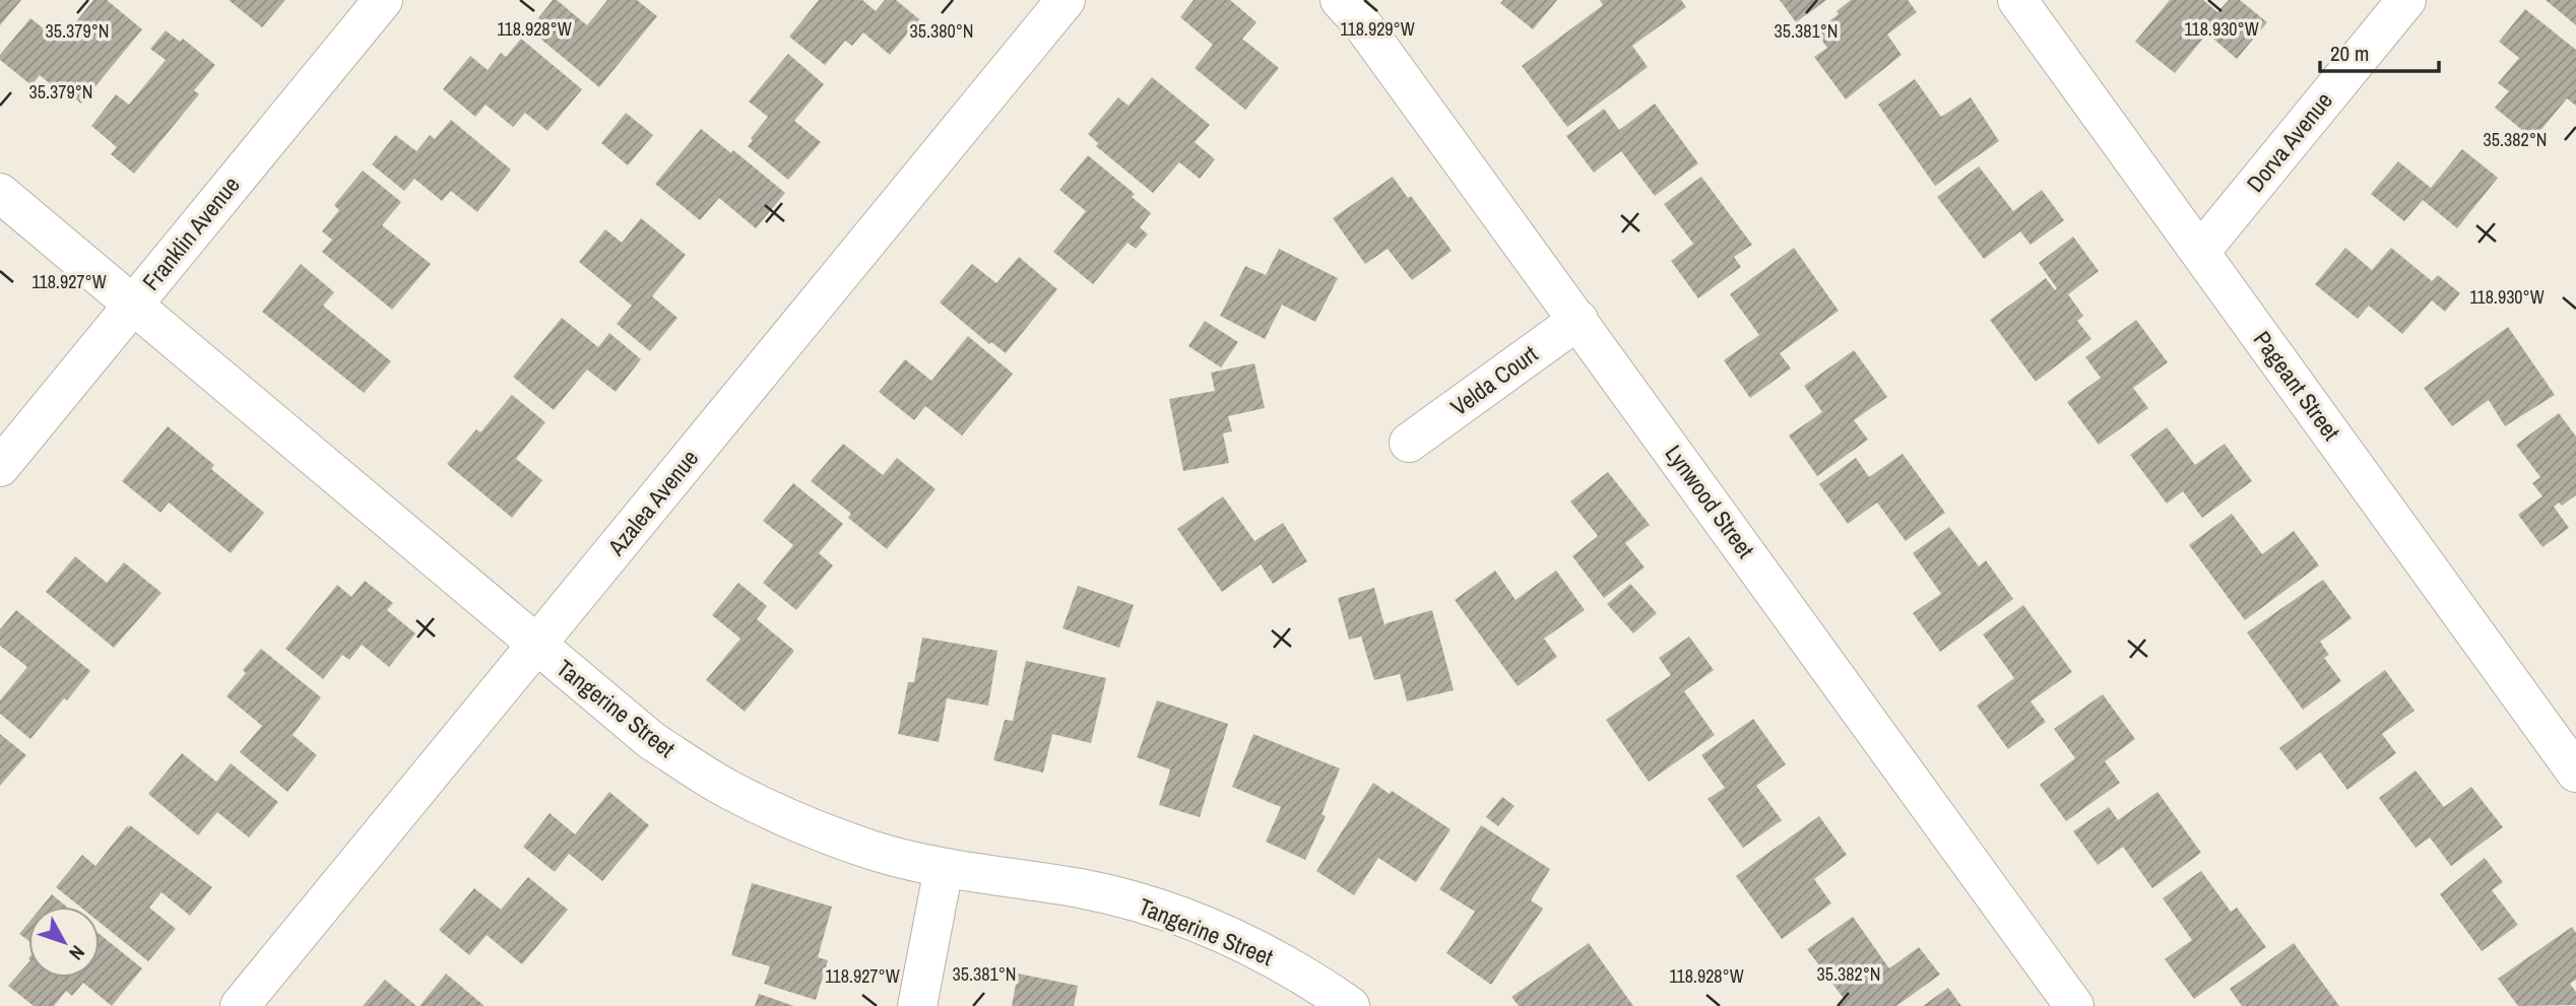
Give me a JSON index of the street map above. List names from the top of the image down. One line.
{"streets":{"street":["Dorva Avenue","Franklin Avenue","Velda Court","Pageant Street","Lynwood Street","Azalea Avenue","Tangerine Street"]},"crossings":[["Dorva Avenue","Pageant Street"],["Franklin Avenue","Tangerine Street"],["Velda Court","Lynwood Street"],["Azalea Avenue","Tangerine Street"]],"scale_bar":"20 m","north":"bottom right","coordinates":["118.928°W","118.929°W","118.930°W","35.379°N","35.380°N","35.381°N","35.382°N","118.927°W"]}
